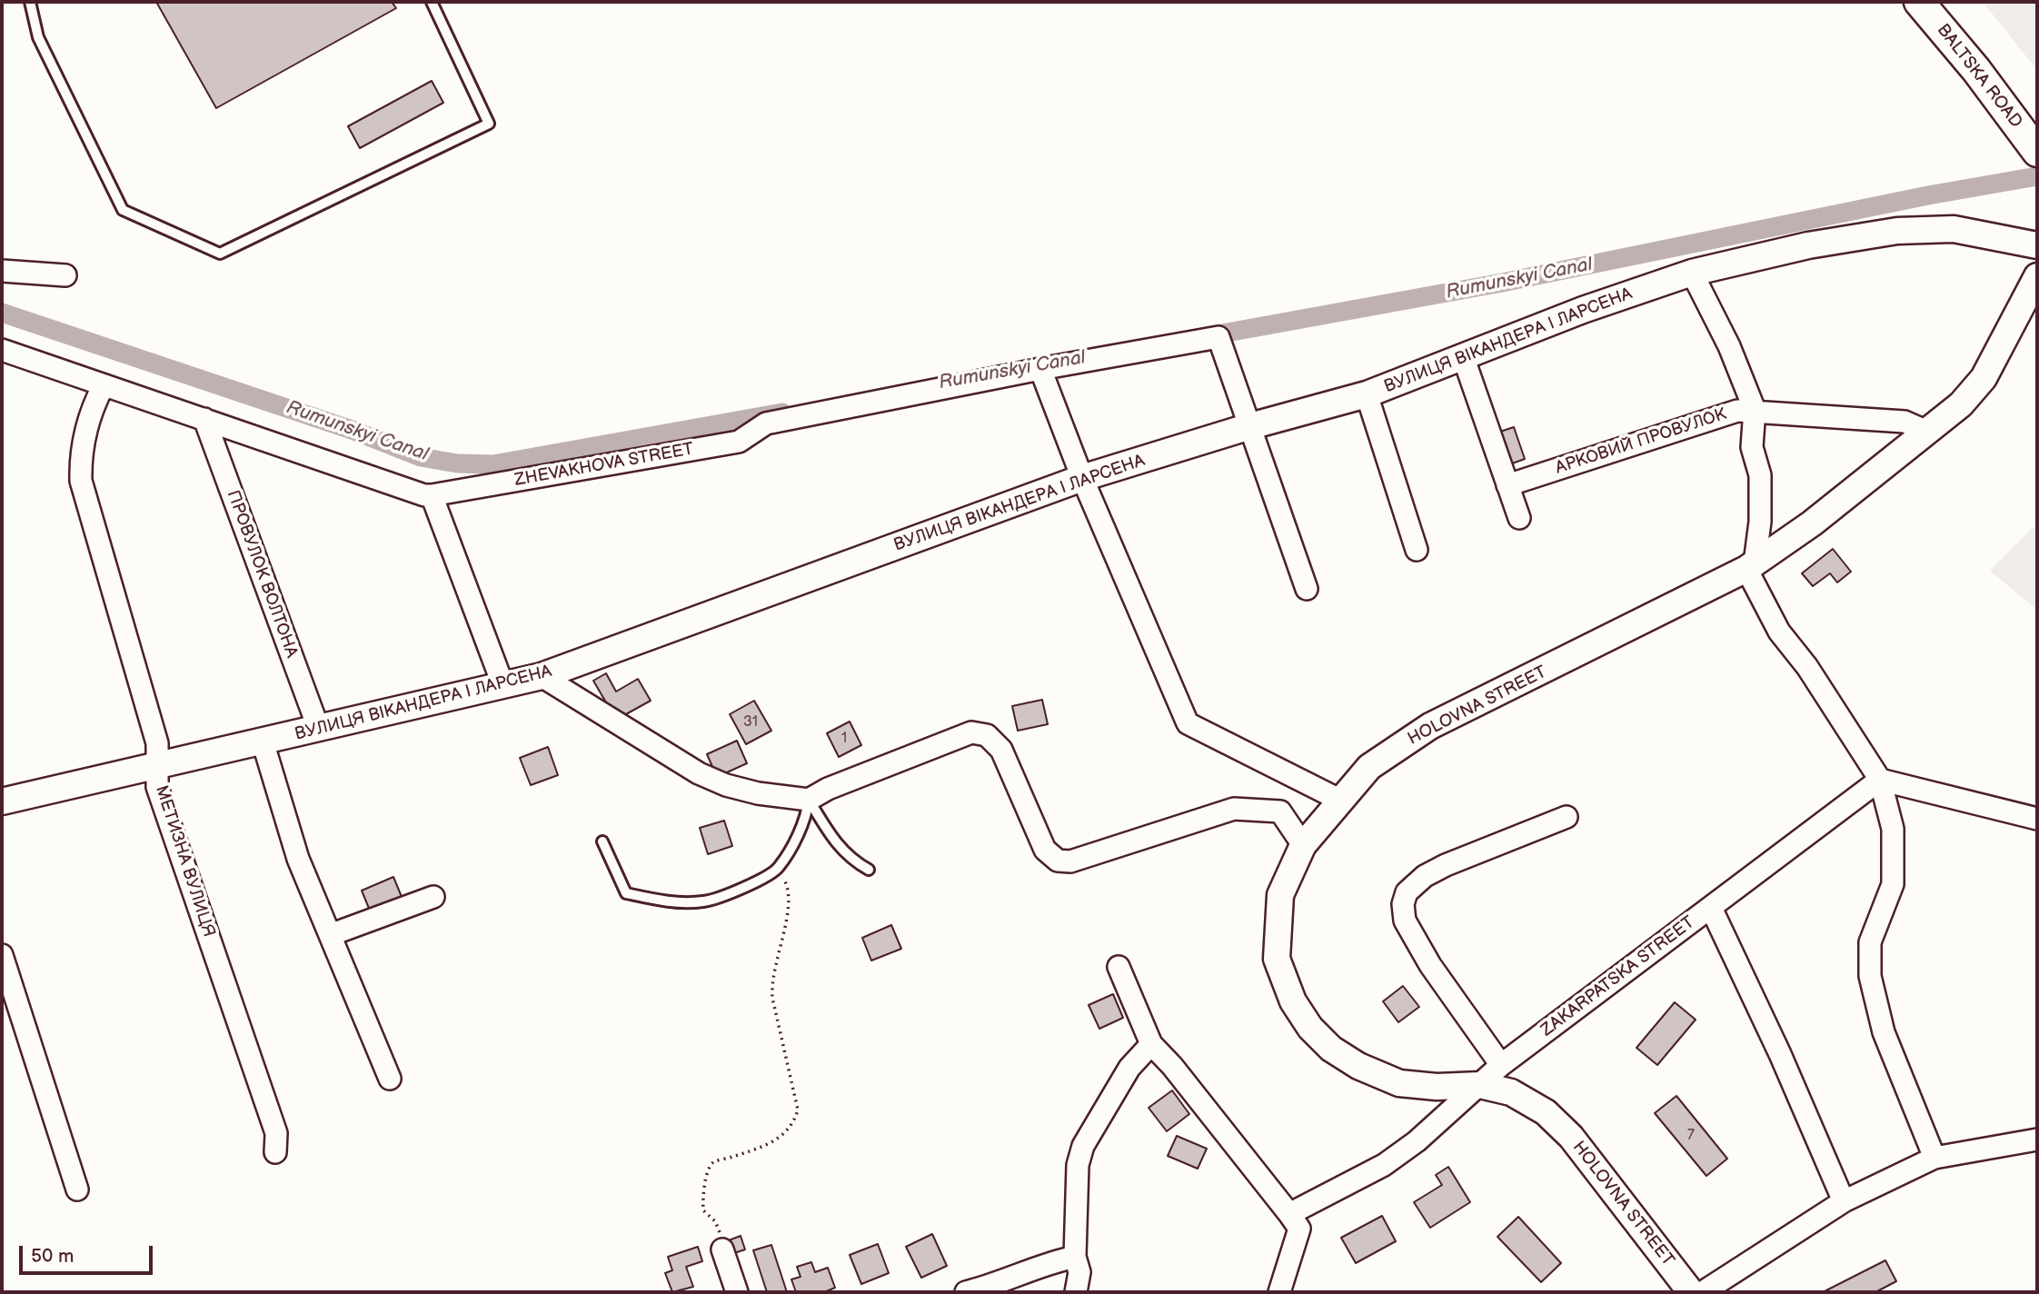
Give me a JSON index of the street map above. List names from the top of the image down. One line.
{"streets":{"main road":["BALTSKA ROAD"],"street":["ВУЛИЦЯ ВІКАНДЕРА І ЛАРСЕНА","АРКОВИЙ ПРОВУЛОК","ZHEVAKHOVA STREET","ПРОВУЛОК ВОЛТОНА","HOLOVNA STREET","МЕТИЗНА ВУЛИЦЯ","ZAKARPATSKA STREET"]},"crossings":[["ВУЛИЦЯ ВІКАНДЕРА І ЛАРСЕНА","ZHEVAKHOVA STREET"],["ВУЛИЦЯ ВІКАНДЕРА І ЛАРСЕНА","ПРОВУЛОК ВОЛТОНА"],["ВУЛИЦЯ ВІКАНДЕРА І ЛАРСЕНА","МЕТИЗНА ВУЛИЦЯ"],["АРКОВИЙ ПРОВУЛОК","HOLOVNA STREET"],["ZHEVAKHOVA STREET","ПРОВУЛОК ВОЛТОНА"],["ZHEVAKHOVA STREET","МЕТИЗНА ВУЛИЦЯ"],["HOLOVNA STREET","ZAKARPATSKA STREET"]],"water":["Rumunskyi Canal"],"house_numbers":["31","1","7"],"scale_bar":"50 m"}
